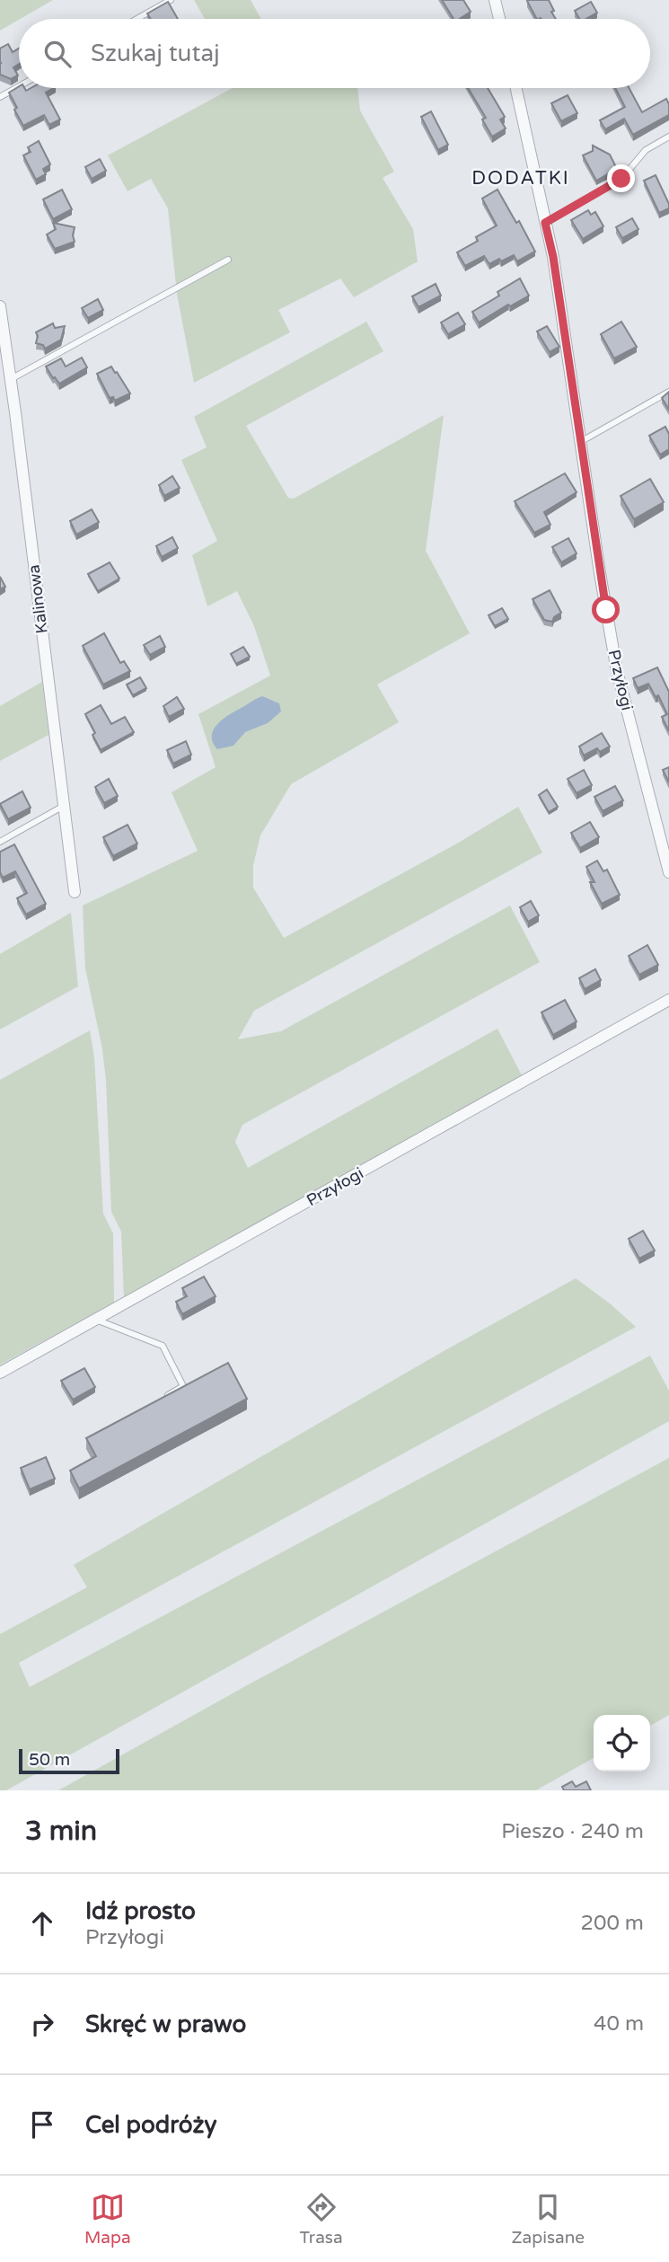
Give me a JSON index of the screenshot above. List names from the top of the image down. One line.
{"streets":{"street":["Kalinowa","Przyłogi"]},"districts":["DODATKI"],"scale_bar":"50 m","page":{"search":"Szukaj tutaj","scale":"50 m","heading":["3 min","Pieszo · 240 m"],"list":[["Idź prosto","Przyłogi","200 m"],["Skręć w prawo","40 m"],"Cel podróży"],"nav":["Mapa","Trasa","Zapisane"]}}
